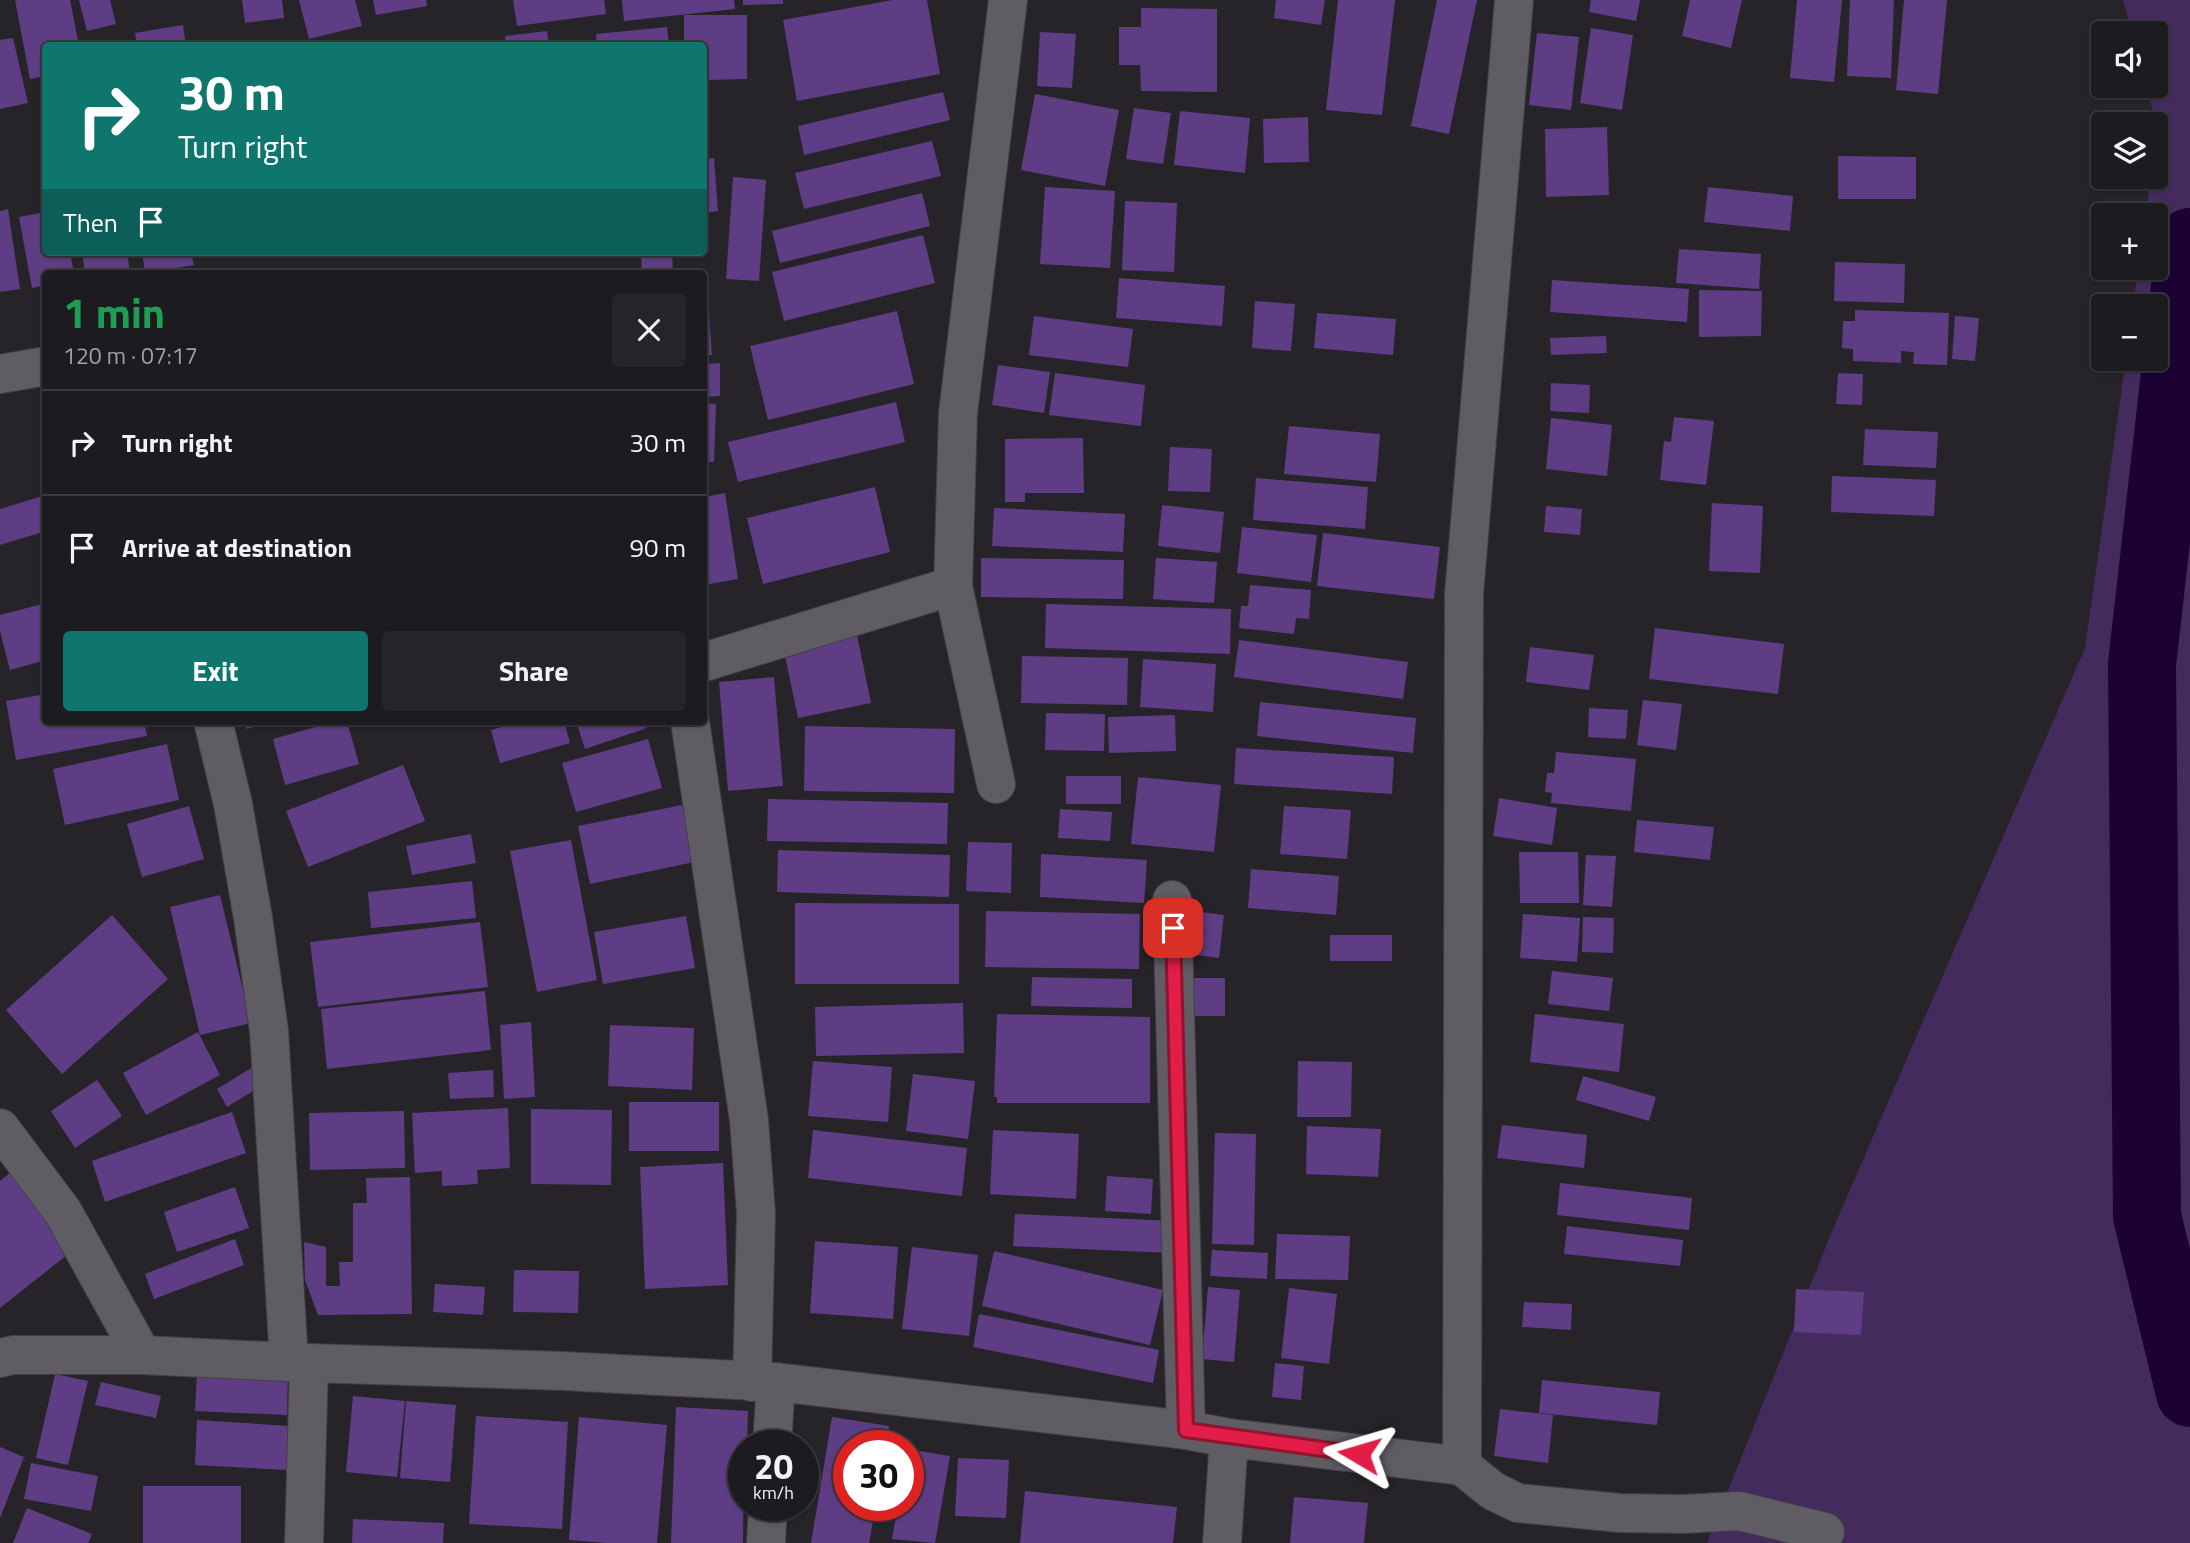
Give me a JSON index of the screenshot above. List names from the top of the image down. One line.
{"page":{"map_buttons":["+","−"],"turn":["30 m","Turn right"],"then":"Then","heading":["1 min","120 m · 07:17"],"list":[{"name":"Turn right","value":"30 m"},{"name":"Arrive at destination","value":"90 m"}],"buttons":["Exit","Share"],"speed":"20 km/h","limit":"30"}}
